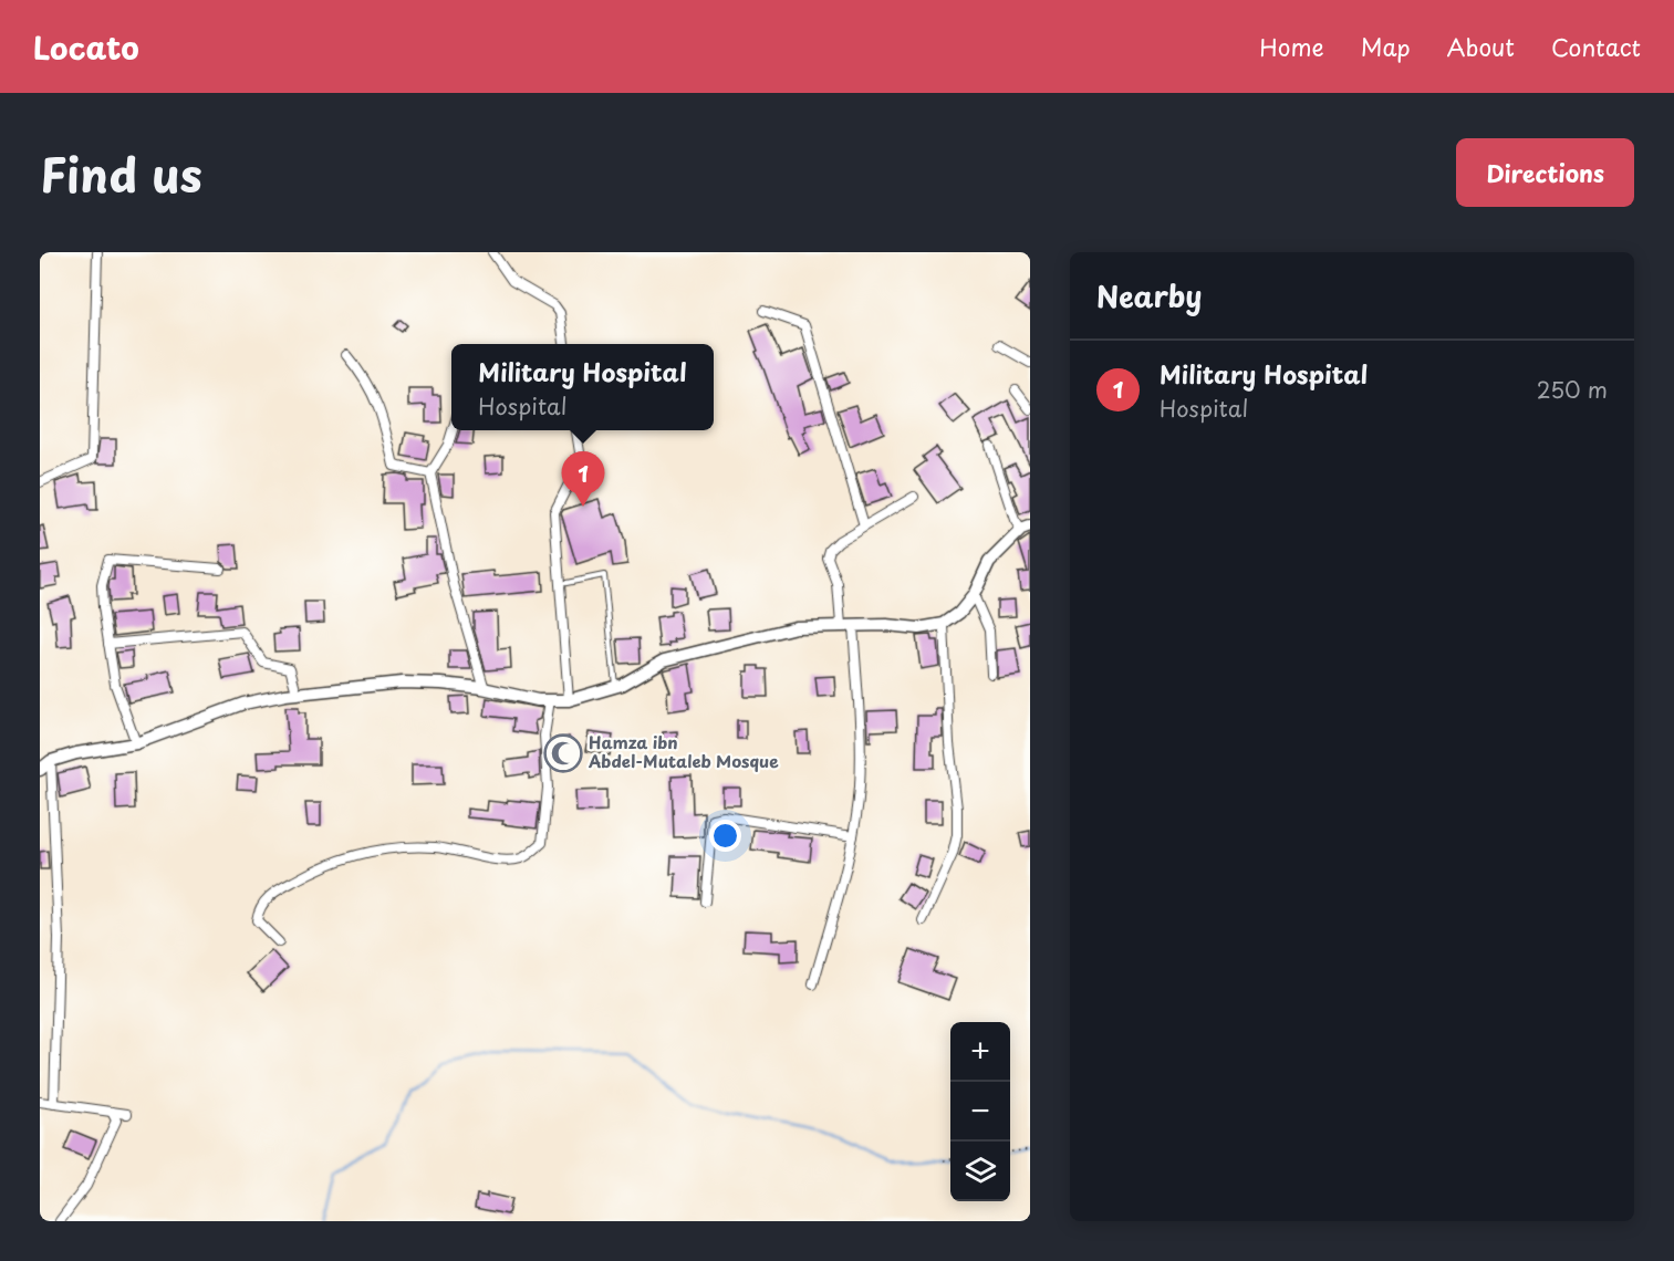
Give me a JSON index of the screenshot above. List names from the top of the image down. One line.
{"places":{"mosque":["Hamza ibn Abdel-Mutaleb Mosque"]},"page":{"header":"Locato","nav":["Home","Map","About","Contact"],"title":"Find us","buttons":"Directions","heading":"Nearby","list":[{"mark":"1","name":"Military Hospital","note":"Hospital","value":"250 m"}],"popup":["Military Hospital","Hospital"],"pins":"1","map_buttons":["+","−"]}}
